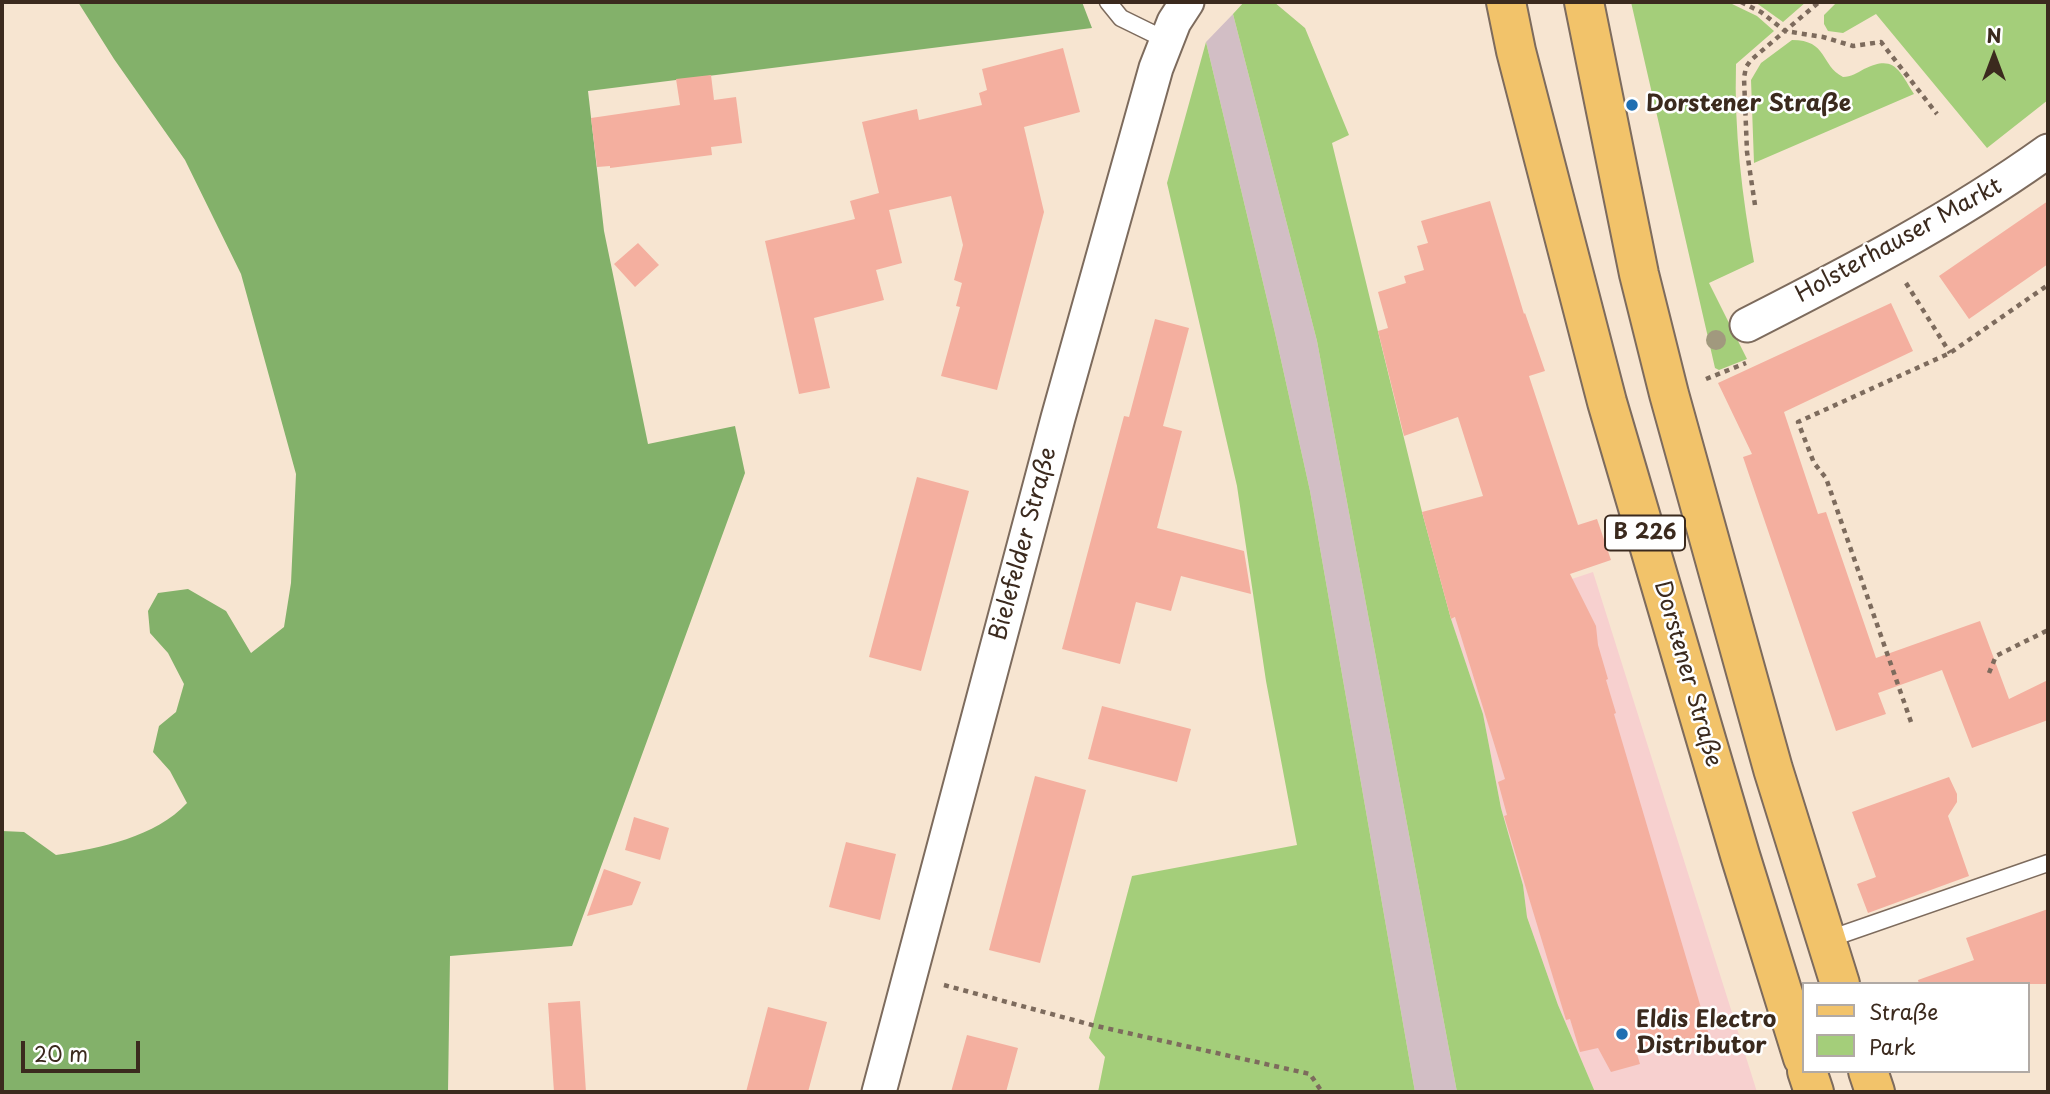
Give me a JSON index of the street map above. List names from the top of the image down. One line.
{"streets":{"main road":["B 226","Dorstener Straße"],"street":["Holsterhauser Markt","Bielefelder Straße"]},"places":["Dorstener Straße","Eldis Electro Distributor"],"legend":["Straße","Park"],"scale_bar":"20 m","north":"top"}
